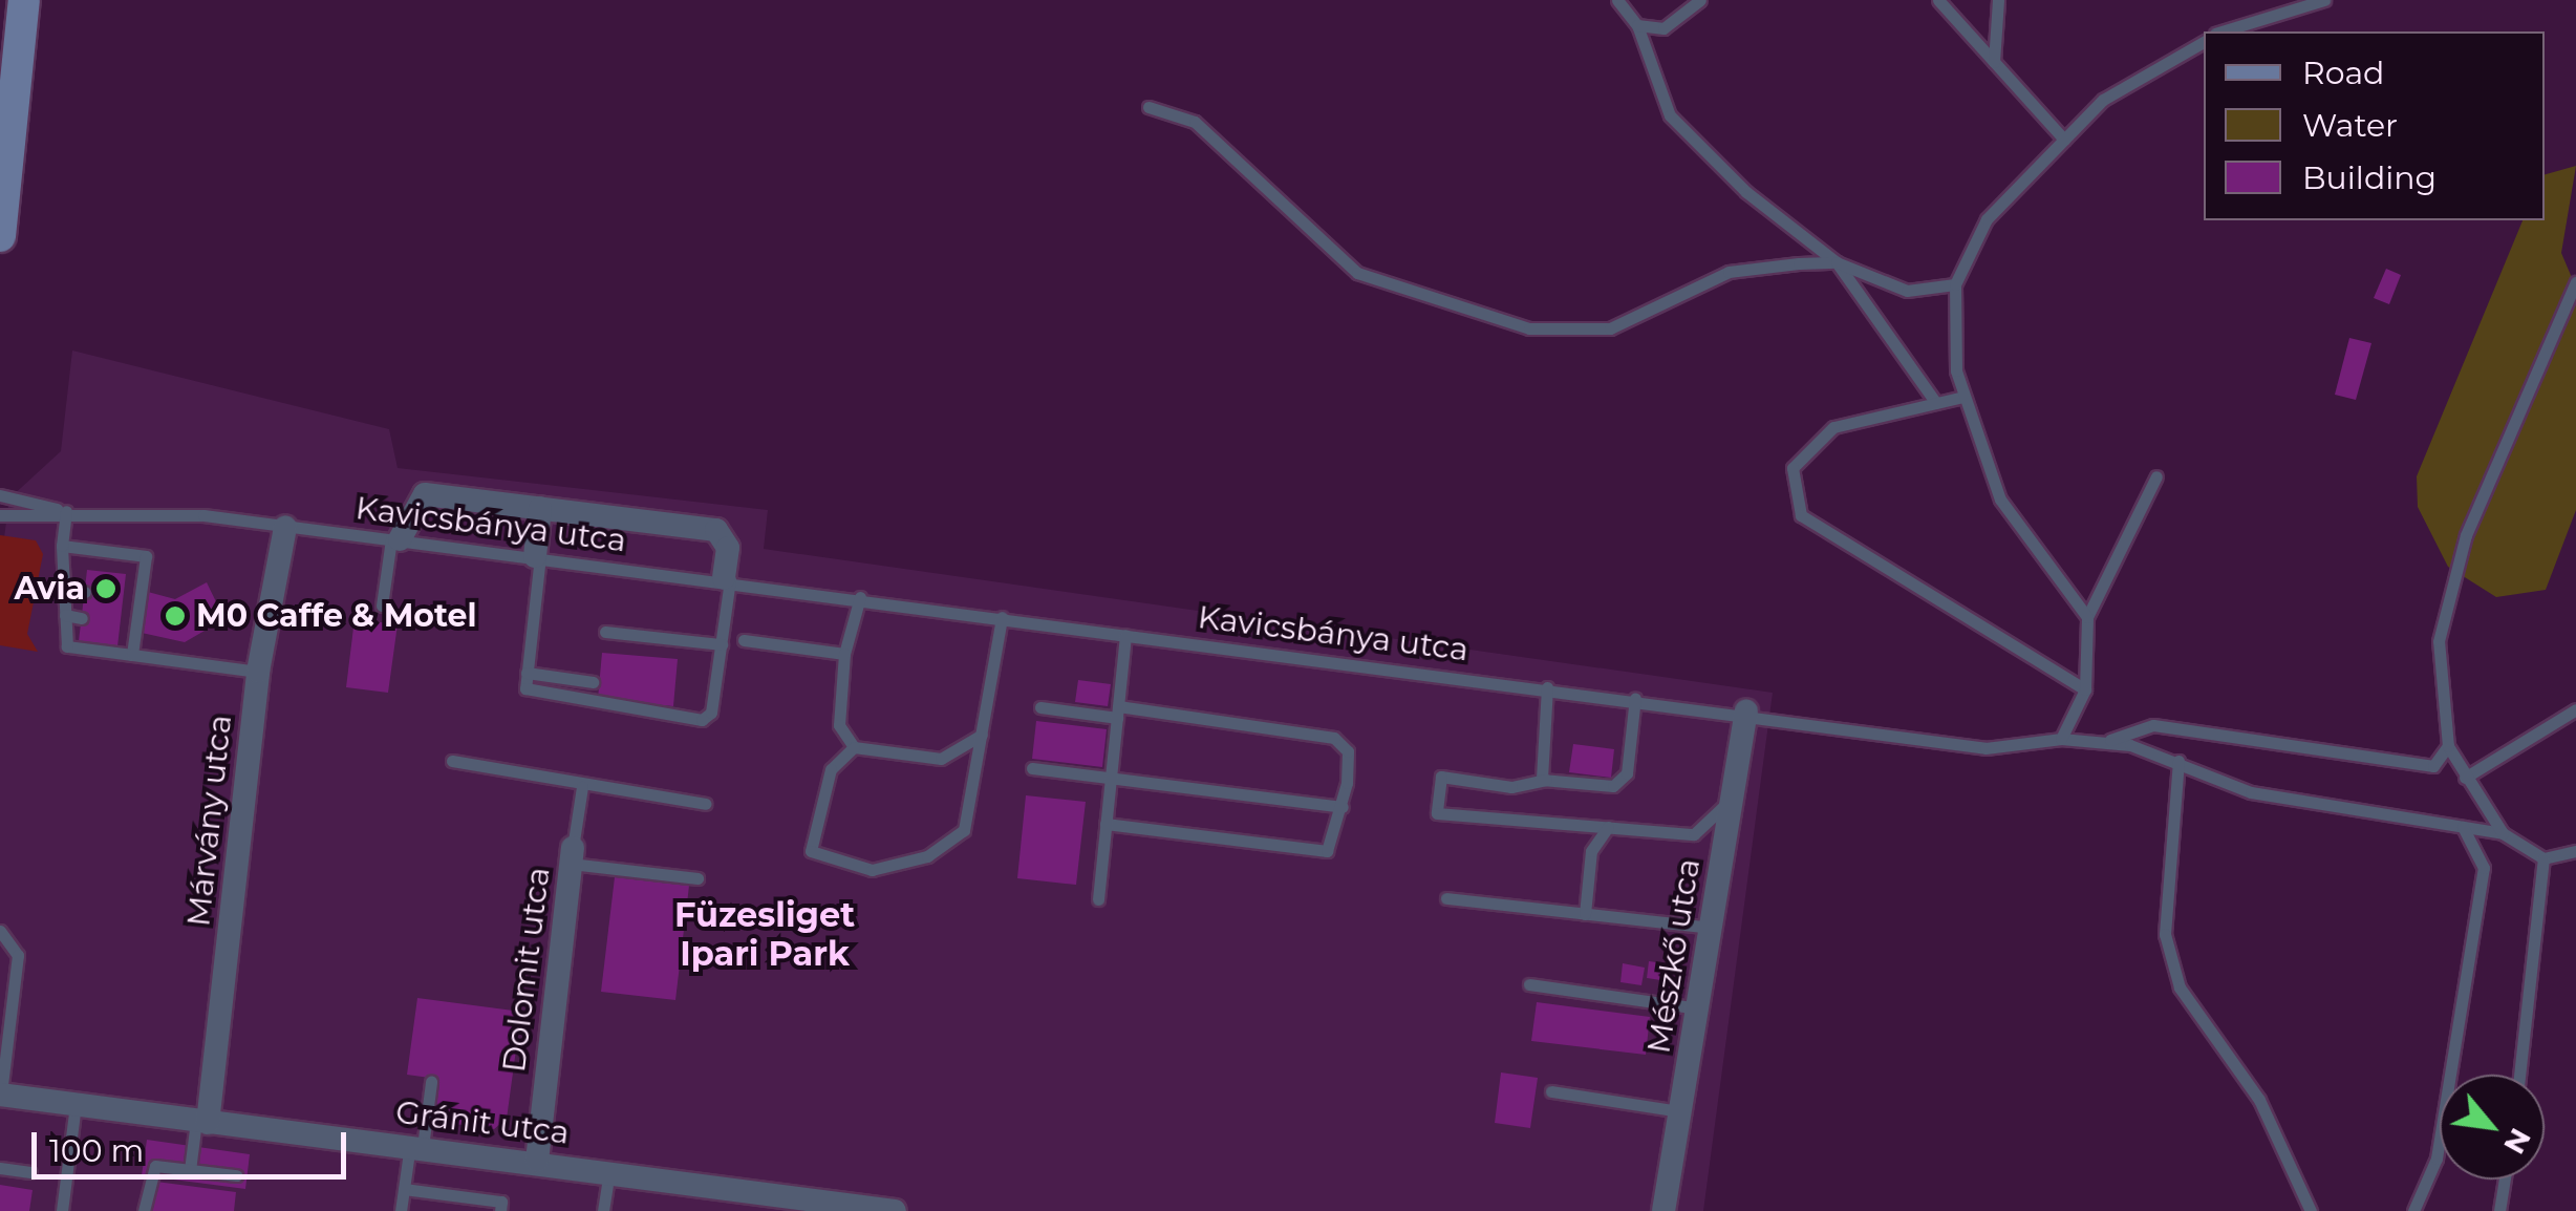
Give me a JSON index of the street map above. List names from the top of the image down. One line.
{"streets":{"street":["Márvány utca","Mészkő utca","Dolomit utca","Gránit utca"],"lane":["Kavicsbánya utca"]},"crossings":[["Kavicsbánya utca","Márvány utca"],["Kavicsbánya utca","Mészkő utca"],["Márvány utca","Gránit utca"],["Dolomit utca","Gránit utca"]],"districts":["Füzesliget Ipari Park"],"places":["Avia","M0 Caffe & Motel"],"legend":["Road","Water","Building"],"scale_bar":"100 m","north":"bottom right"}
